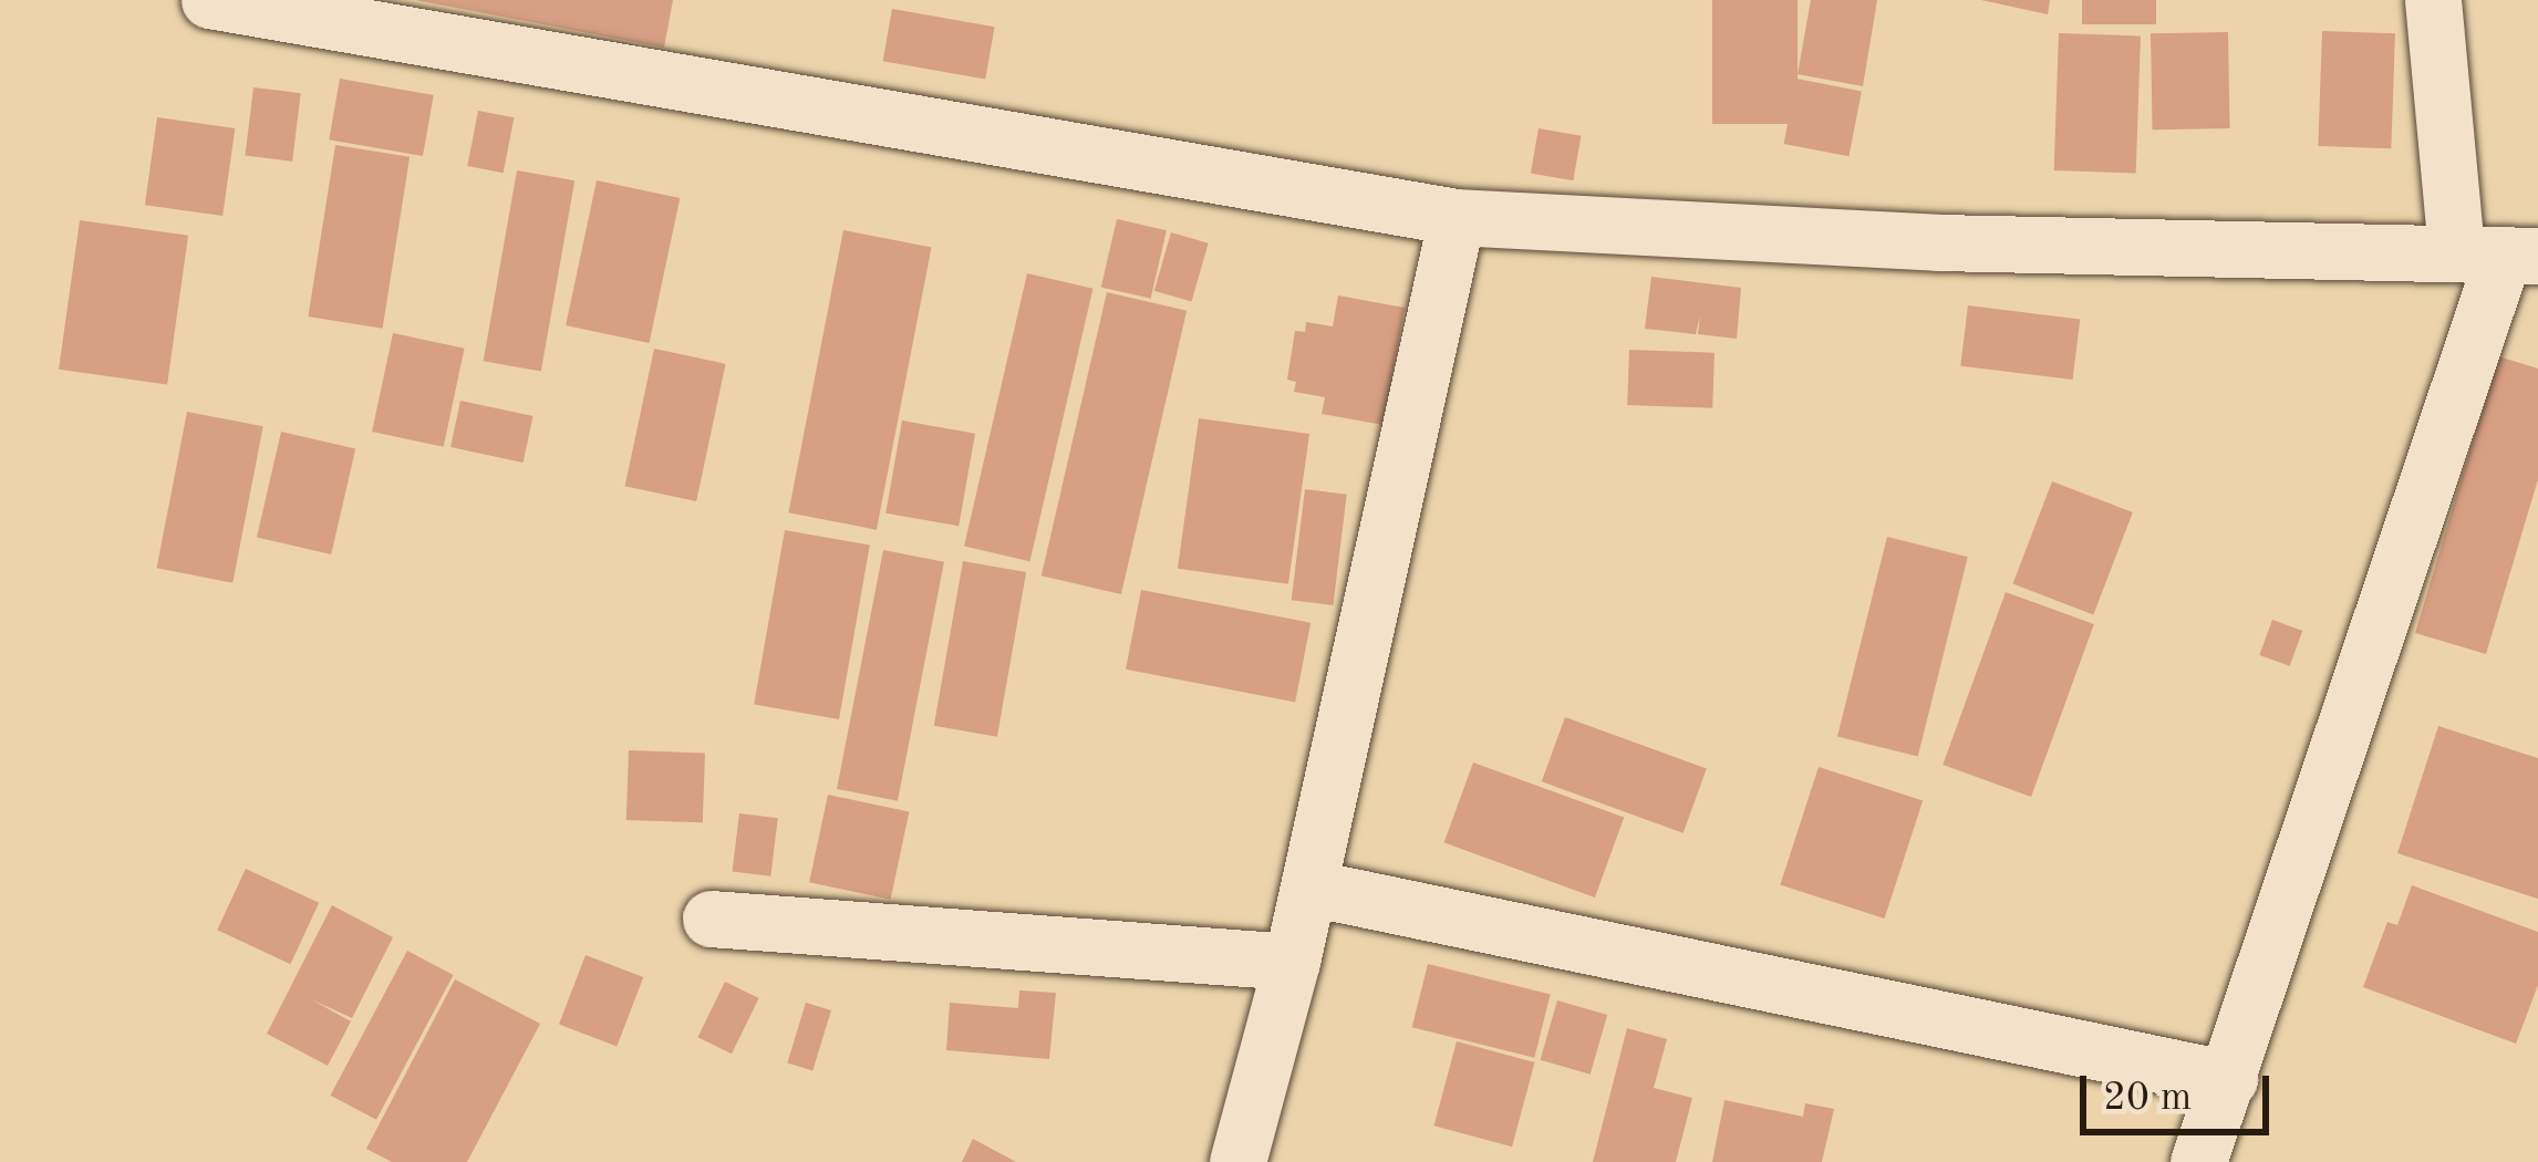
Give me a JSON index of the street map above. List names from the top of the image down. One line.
{"scale_bar":"20 m"}
